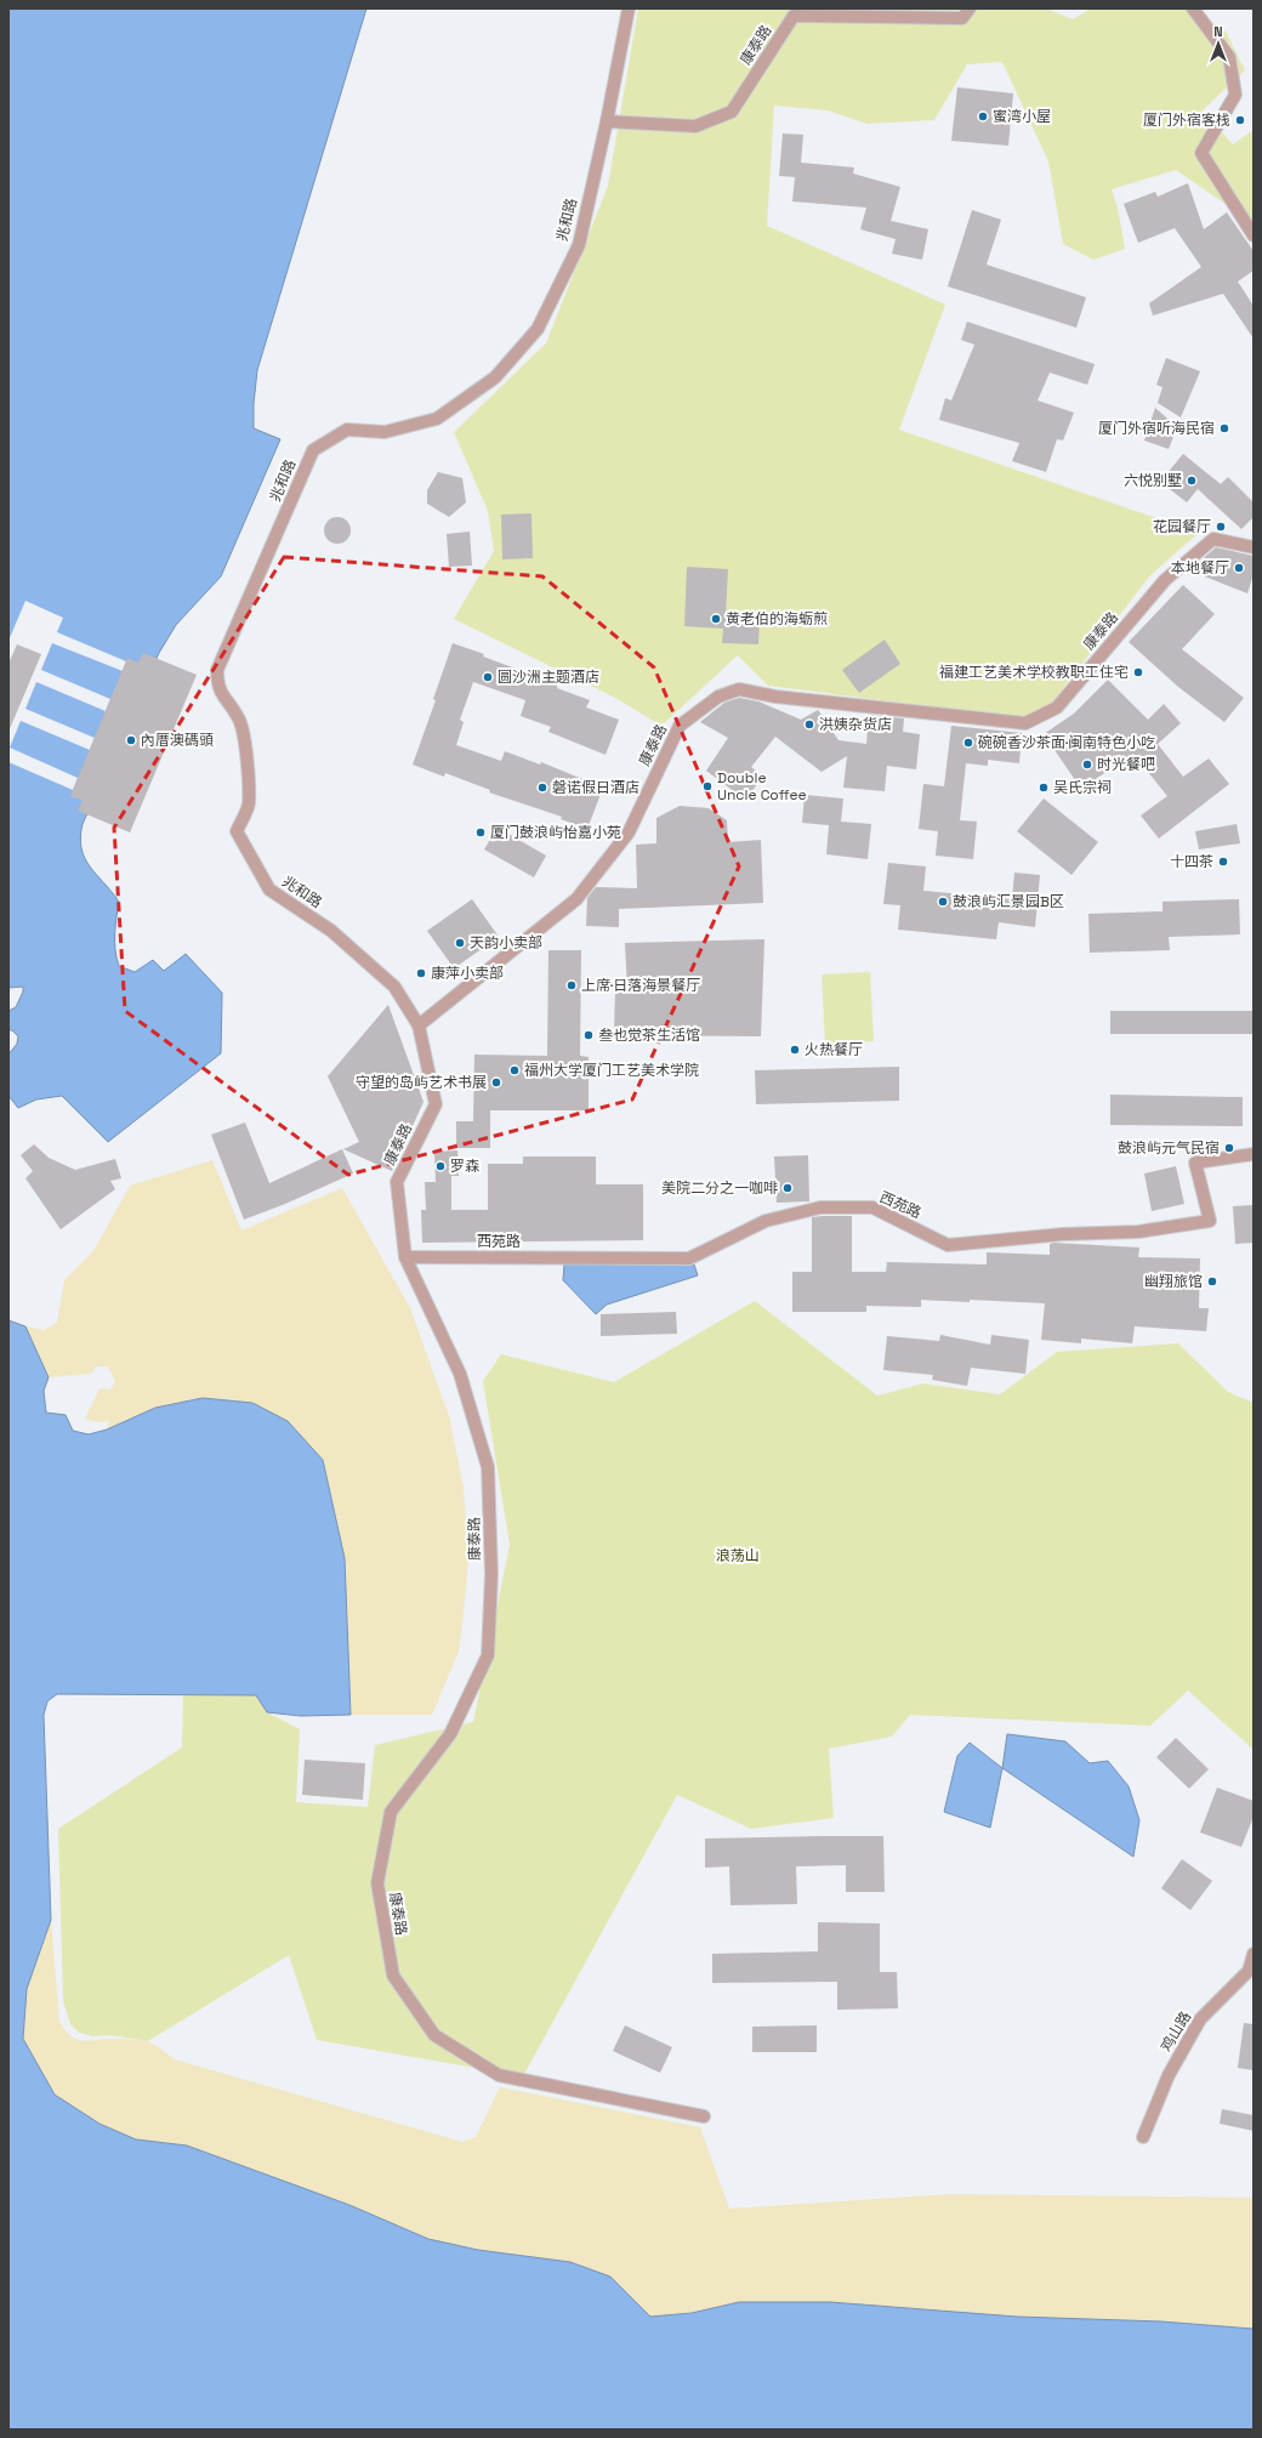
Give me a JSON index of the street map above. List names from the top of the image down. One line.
{"streets":{"street":["康泰路","兆和路","西苑路","鸡山路"]},"crossings":[["康泰路","兆和路"],["康泰路","西苑路"]],"parks":["浪荡山"],"places":["蜜湾小屋","厦门外宿客栈","厦门外宿听海民宿","六悦别墅","花园餐厅","本地餐厅","黄老伯的海蛎煎","福建工艺美术学校教职工住宅","圆沙洲主题酒店","洪姨杂货店","內厝澳碼頭","碗碗香沙茶面·闽南特色小吃","时光餐吧","Double Uncle Coffee","磐诺假日酒店","吴氏宗祠","厦门鼓浪屿怡嘉小苑","十四茶","鼓浪屿汇景园B区","天韵小卖部","康萍小卖部","上席·日落海景餐厅","叁也觉茶生活馆","火热餐厅","福州大学厦门工艺美术学院","守望的岛屿艺术书展","鼓浪屿元气民宿","罗森","美院二分之一咖啡","幽翔旅馆"],"north":"top"}
